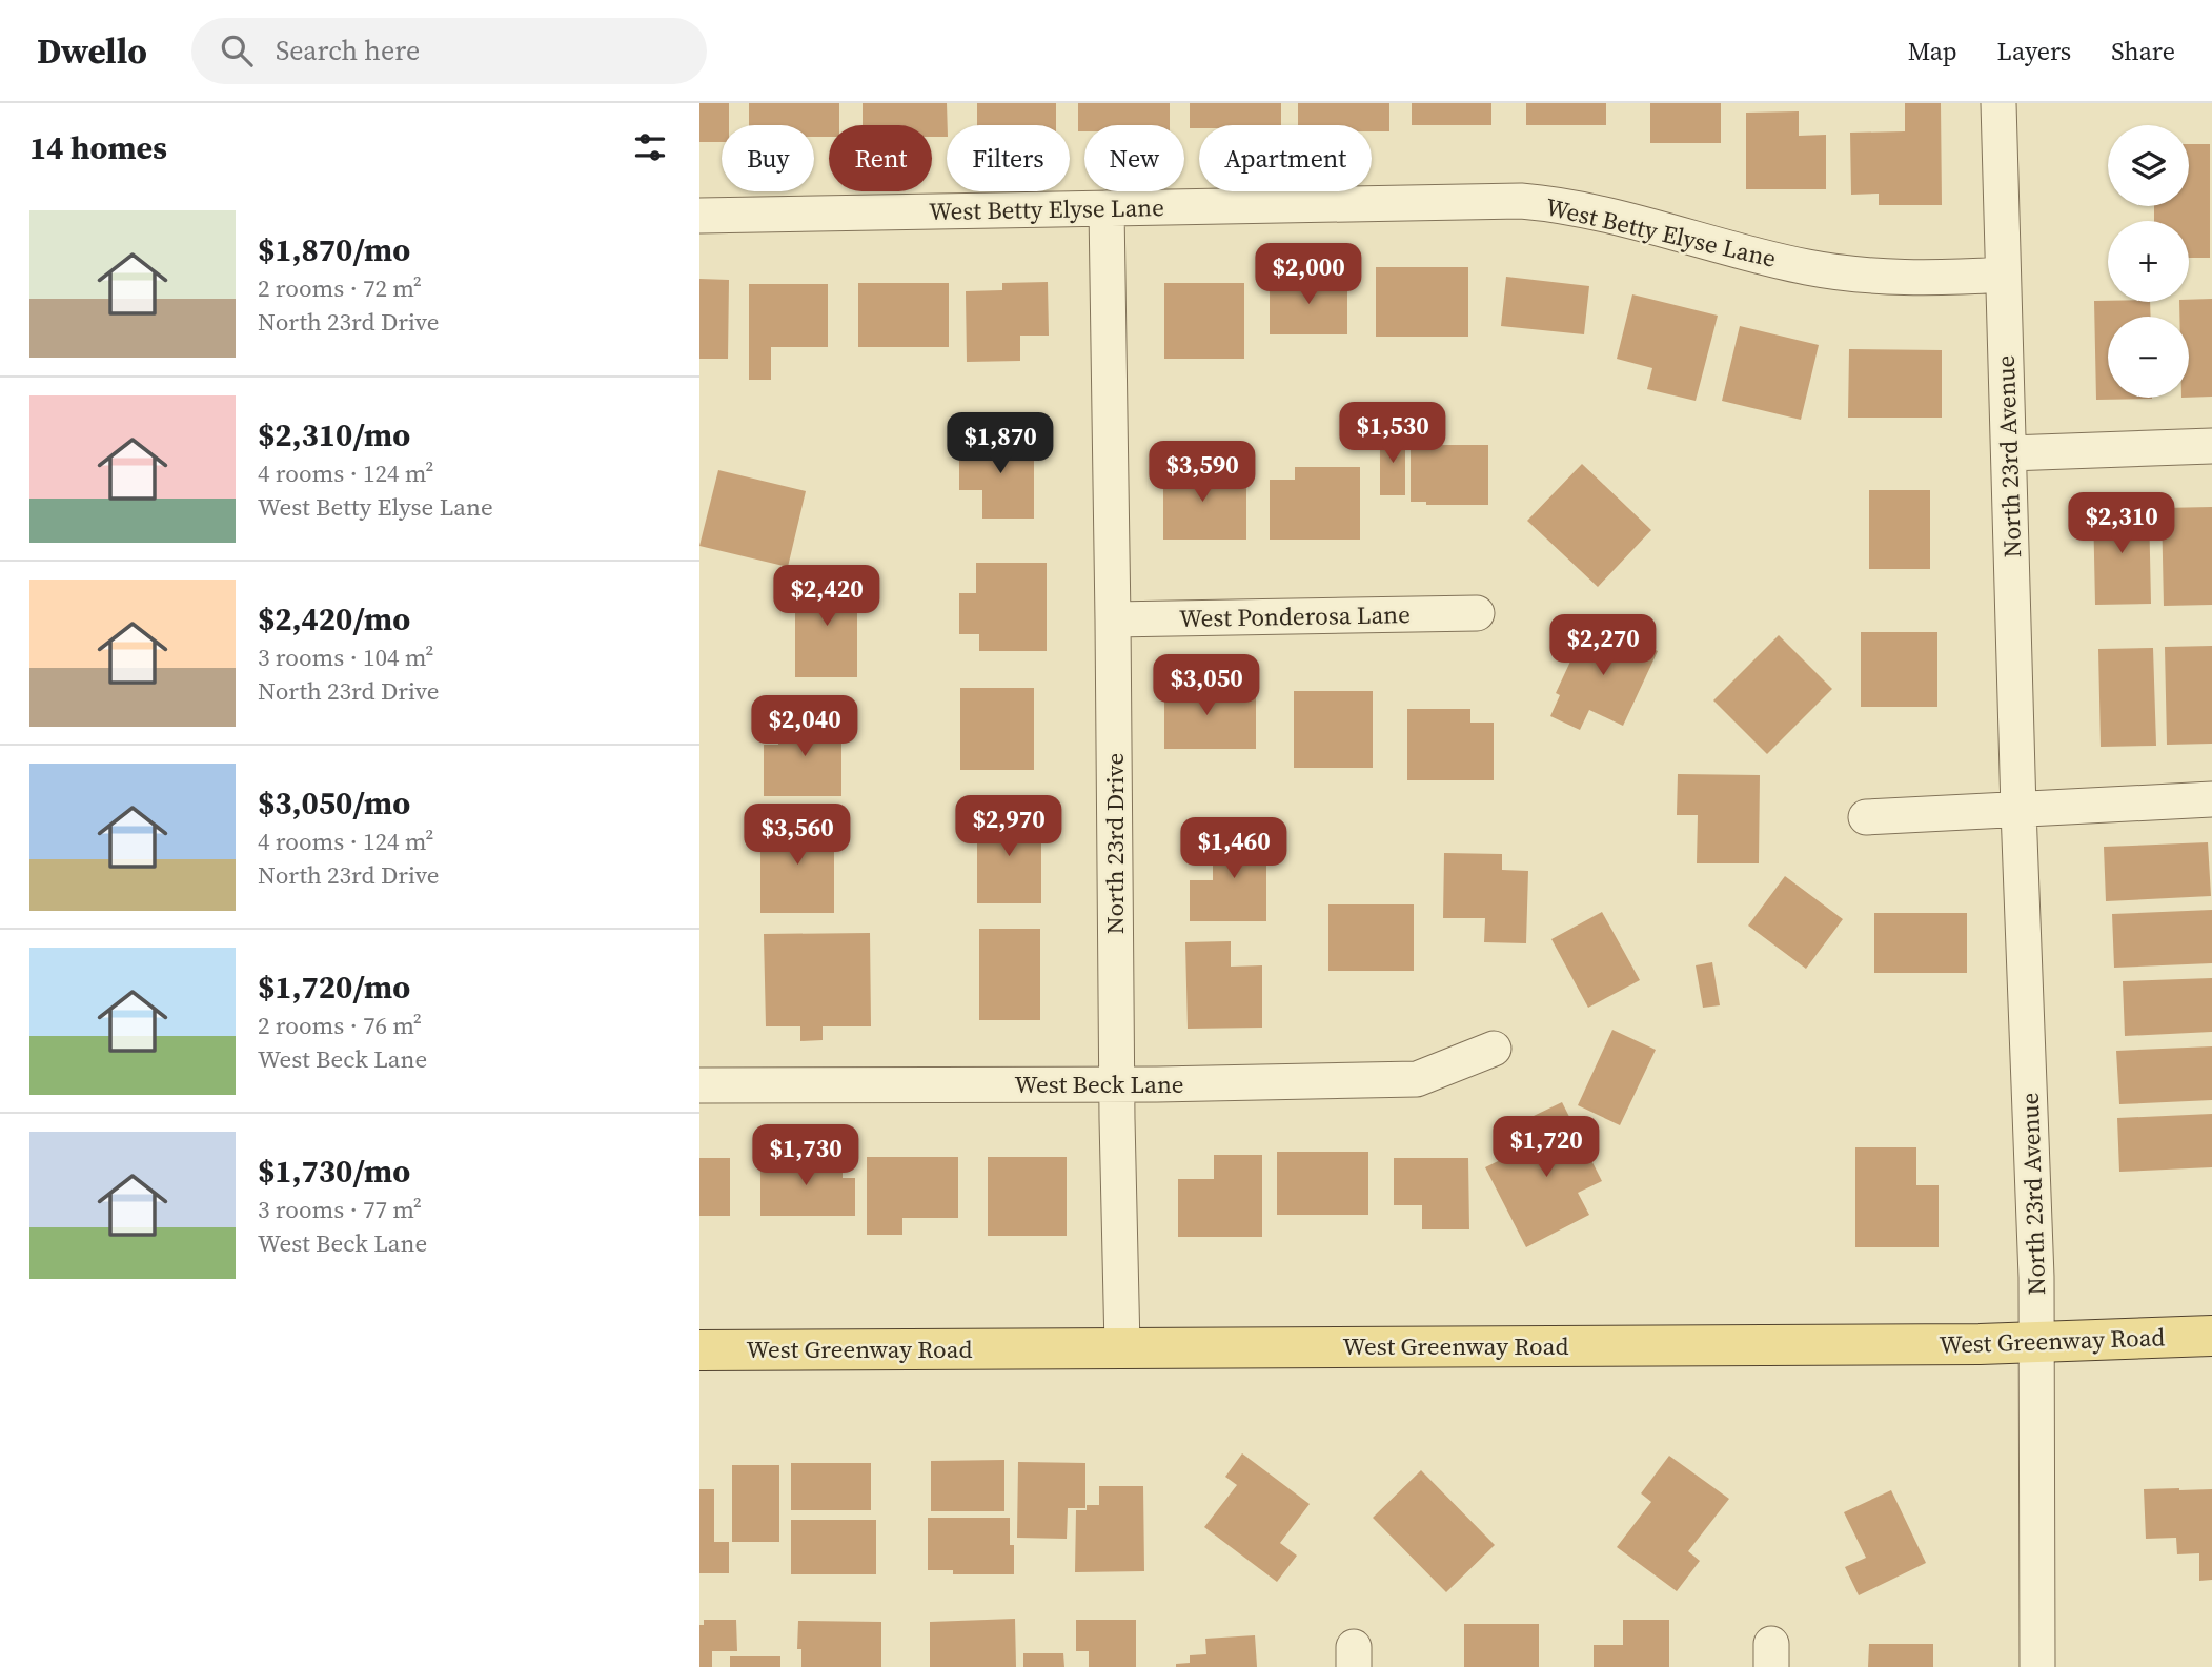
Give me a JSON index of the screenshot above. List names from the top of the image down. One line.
{"streets":{"main road":["West Greenway Road"],"street":["West Betty Elyse Lane","North 23rd Avenue","West Ponderosa Lane","North 23rd Drive","West Beck Lane"]},"crossings":[["West Betty Elyse Lane","North 23rd Avenue"],["West Betty Elyse Lane","North 23rd Drive"],["North 23rd Avenue","West Greenway Road"],["West Ponderosa Lane","North 23rd Drive"],["North 23rd Drive","West Beck Lane"],["North 23rd Drive","West Greenway Road"]],"page":{"header":"Dwello","search":"Search here","nav":["Map","Layers","Share"],"heading":"14 homes","map_buttons":["+","−"],"chip":["Buy","Rent","Filters","New","Apartment"],"list":[{"name":"$1,870/mo","note":"2 rooms · 72 m² · North 23rd Drive"},{"name":"$2,310/mo","note":"4 rooms · 124 m² · West Betty Elyse Lane"},{"name":"$2,420/mo","note":"3 rooms · 104 m² · North 23rd Drive"},{"name":"$3,050/mo","note":"4 rooms · 124 m² · North 23rd Drive"},{"name":"$1,720/mo","note":"2 rooms · 76 m² · West Beck Lane"},{"name":"$1,730/mo","note":"3 rooms · 77 m² · West Beck Lane"}],"price":["$2,000","$1,530","$1,870","$3,590","$2,310","$2,420","$2,270","$3,050","$2,040","$2,970","$3,560","$1,460","$1,720","$1,730"]}}
